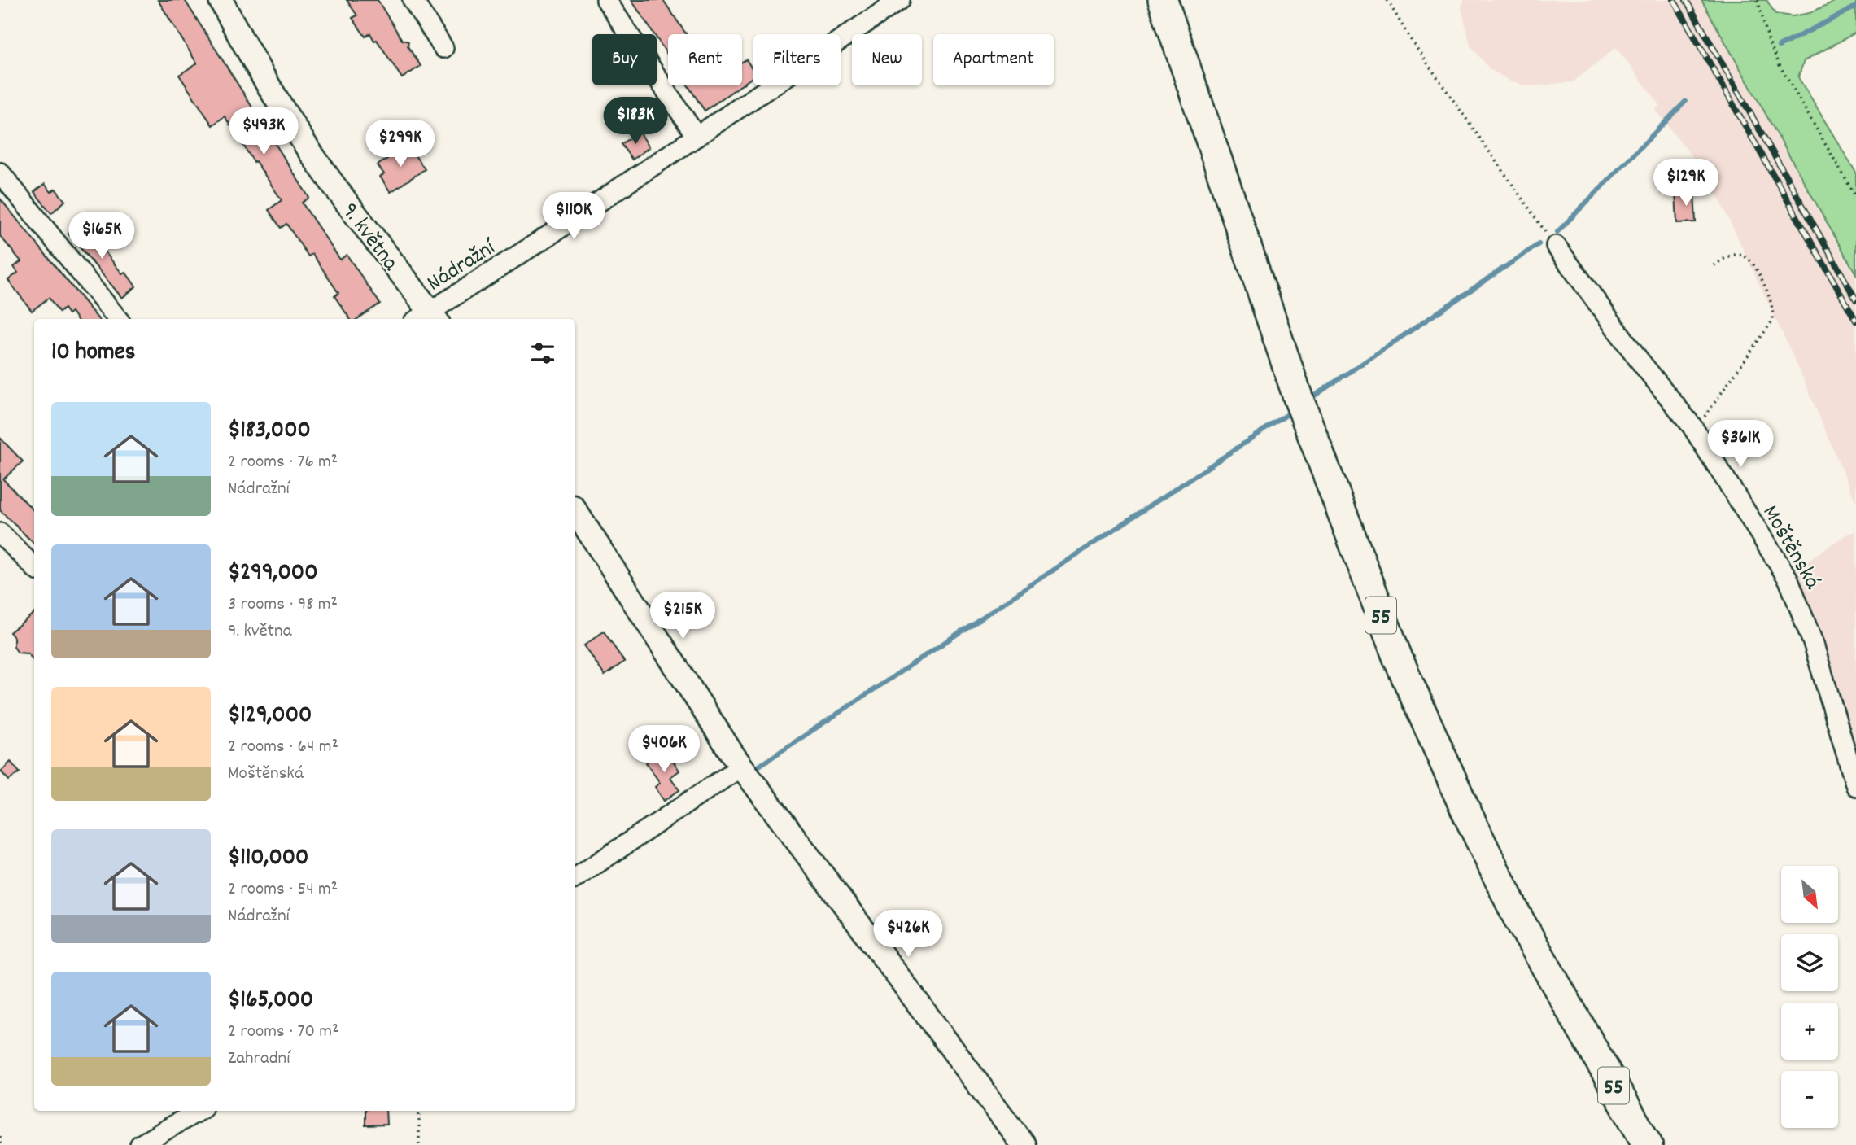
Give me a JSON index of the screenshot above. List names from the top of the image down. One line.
{"streets":{"main road":["55"],"street":["9. května","Nádražní","Moštěnská"]},"crossings":[["9. května","Nádražní"]],"north":"bottom right","page":{"chip":["Buy","Rent","Filters","New","Apartment"],"price":["$183K","$493K","$299K","$129K","$110K","$165K","$361K","$215K","$406K","$426K"],"heading":"10 homes","list":[{"name":"$183,000","note":"2 rooms · 76 m² · Nádražní"},{"name":"$299,000","note":"3 rooms · 98 m² · 9. května"},{"name":"$129,000","note":"2 rooms · 64 m² · Moštěnská"},{"name":"$110,000","note":"2 rooms · 54 m² · Nádražní"},{"name":"$165,000","note":"2 rooms · 70 m² · Zahradní"}],"map_buttons":["+","−"]}}
